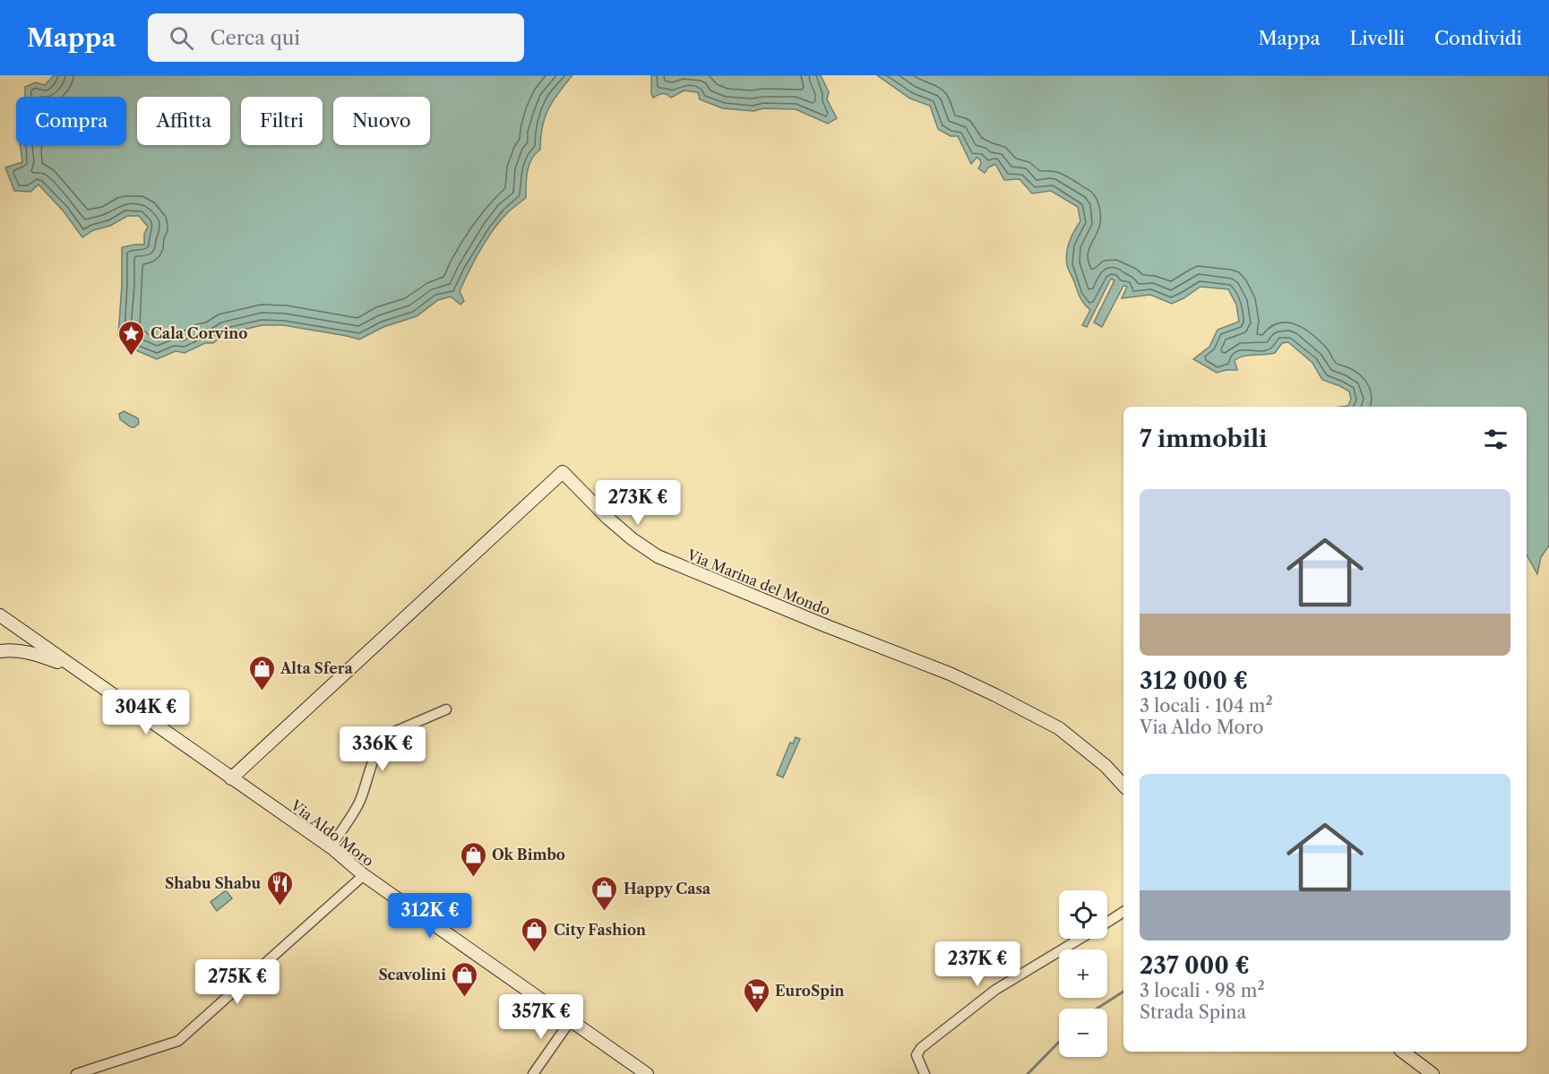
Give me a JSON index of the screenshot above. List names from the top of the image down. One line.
{"streets":{"street":["Via Marina del Mondo","Via Aldo Moro"]},"crossings":[["Via Marina del Mondo","Via Aldo Moro"]],"places":{"place":["Cala Corvino"],"shop":["Alta Sfera","Ok Bimbo","Happy Casa","City Fashion","Scavolini"],"restaurant":["Shabu Shabu"],"supermarket":["EuroSpin"]},"page":{"header":"Mappa","search":"Cerca qui","nav":["Mappa","Livelli","Condividi"],"chip":["Compra","Affitta","Filtri","Nuovo"],"heading":"7 immobili","list":[{"name":"312 000 €","note":"3 locali · 104 m² · Via Aldo Moro"},{"name":"237 000 €","note":"3 locali · 98 m² · Strada Spina"}],"price":["273K €","304K €","336K €","312K €","237K €","275K €","357K €"],"map_buttons":["+","−"]}}
